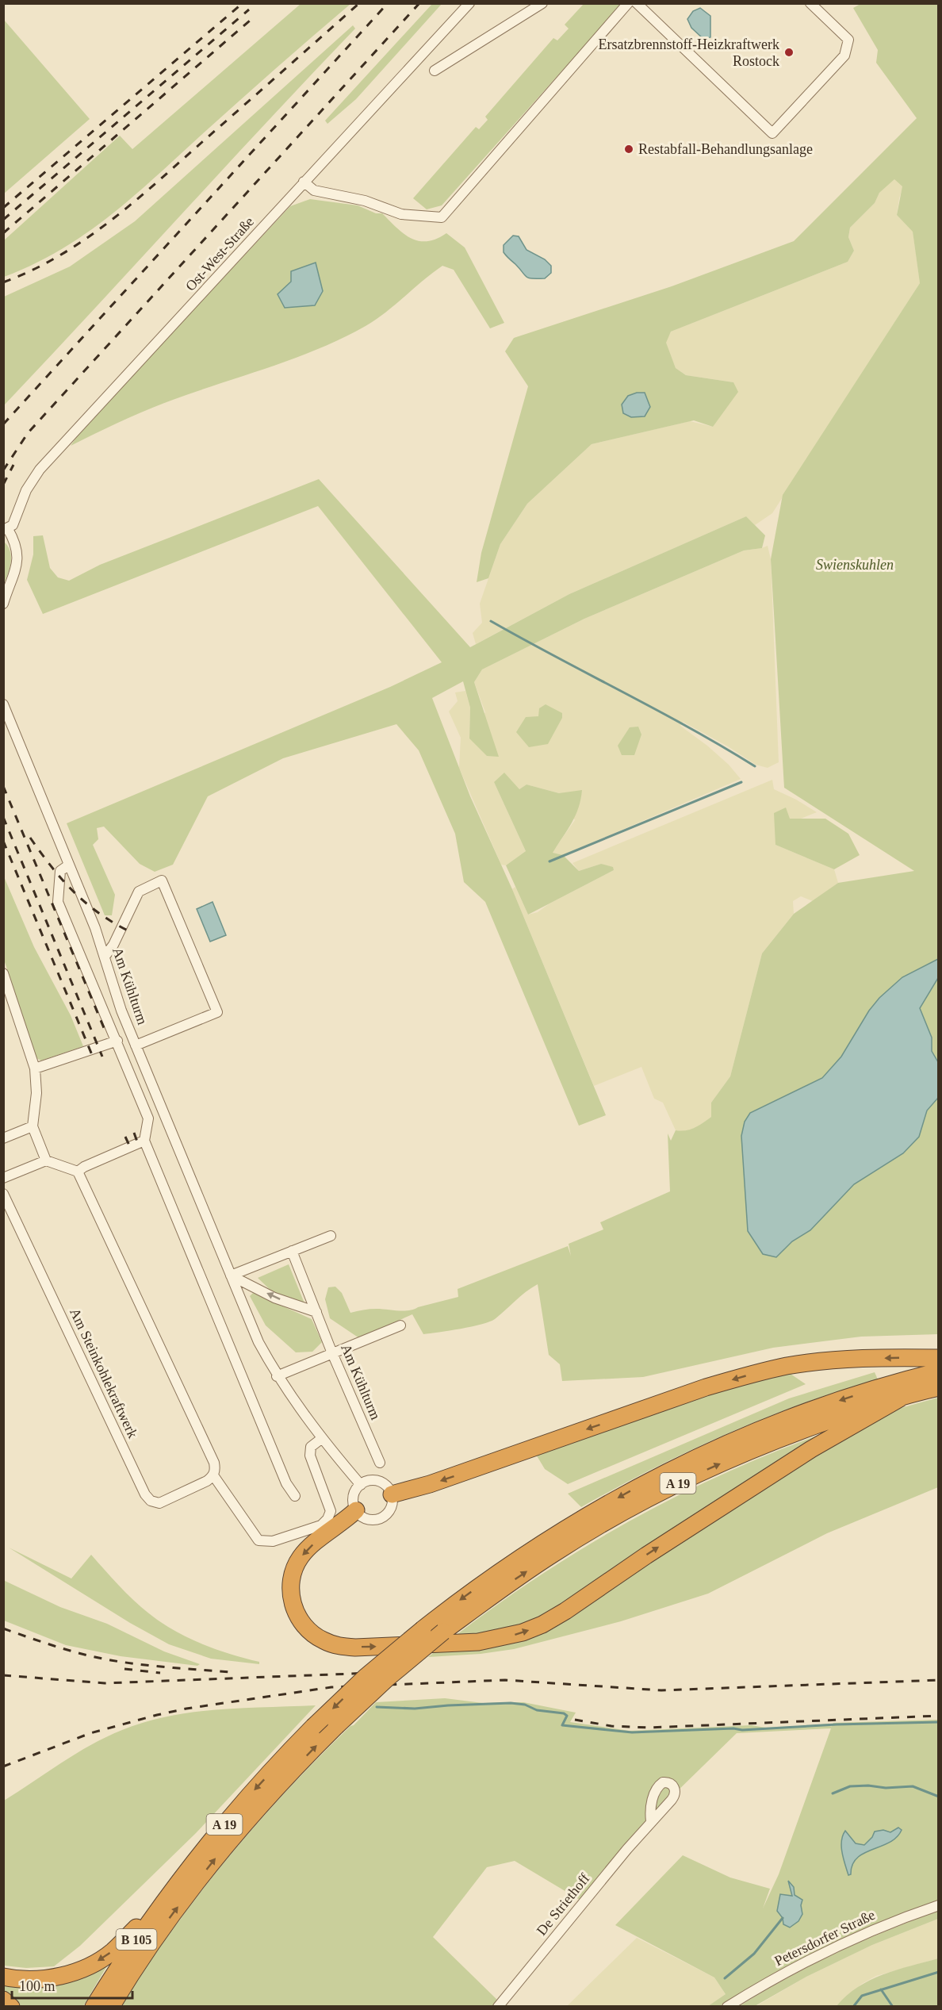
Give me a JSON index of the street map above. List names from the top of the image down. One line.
{"streets":{"highway":["A 19","B 105"],"street":["Ost-West-Straße","Am Kühlturm","Am Steinkohlekraftwerk","De Striethoff","Petersdorfer Straße"]},"crossings":[["A 19","B 105"]],"parks":["Swienskuhlen"],"places":["Ersatzbrennstoff-Heizkraftwerk Rostock","Restabfall-Behandlungsanlage"],"scale_bar":"100 m"}
